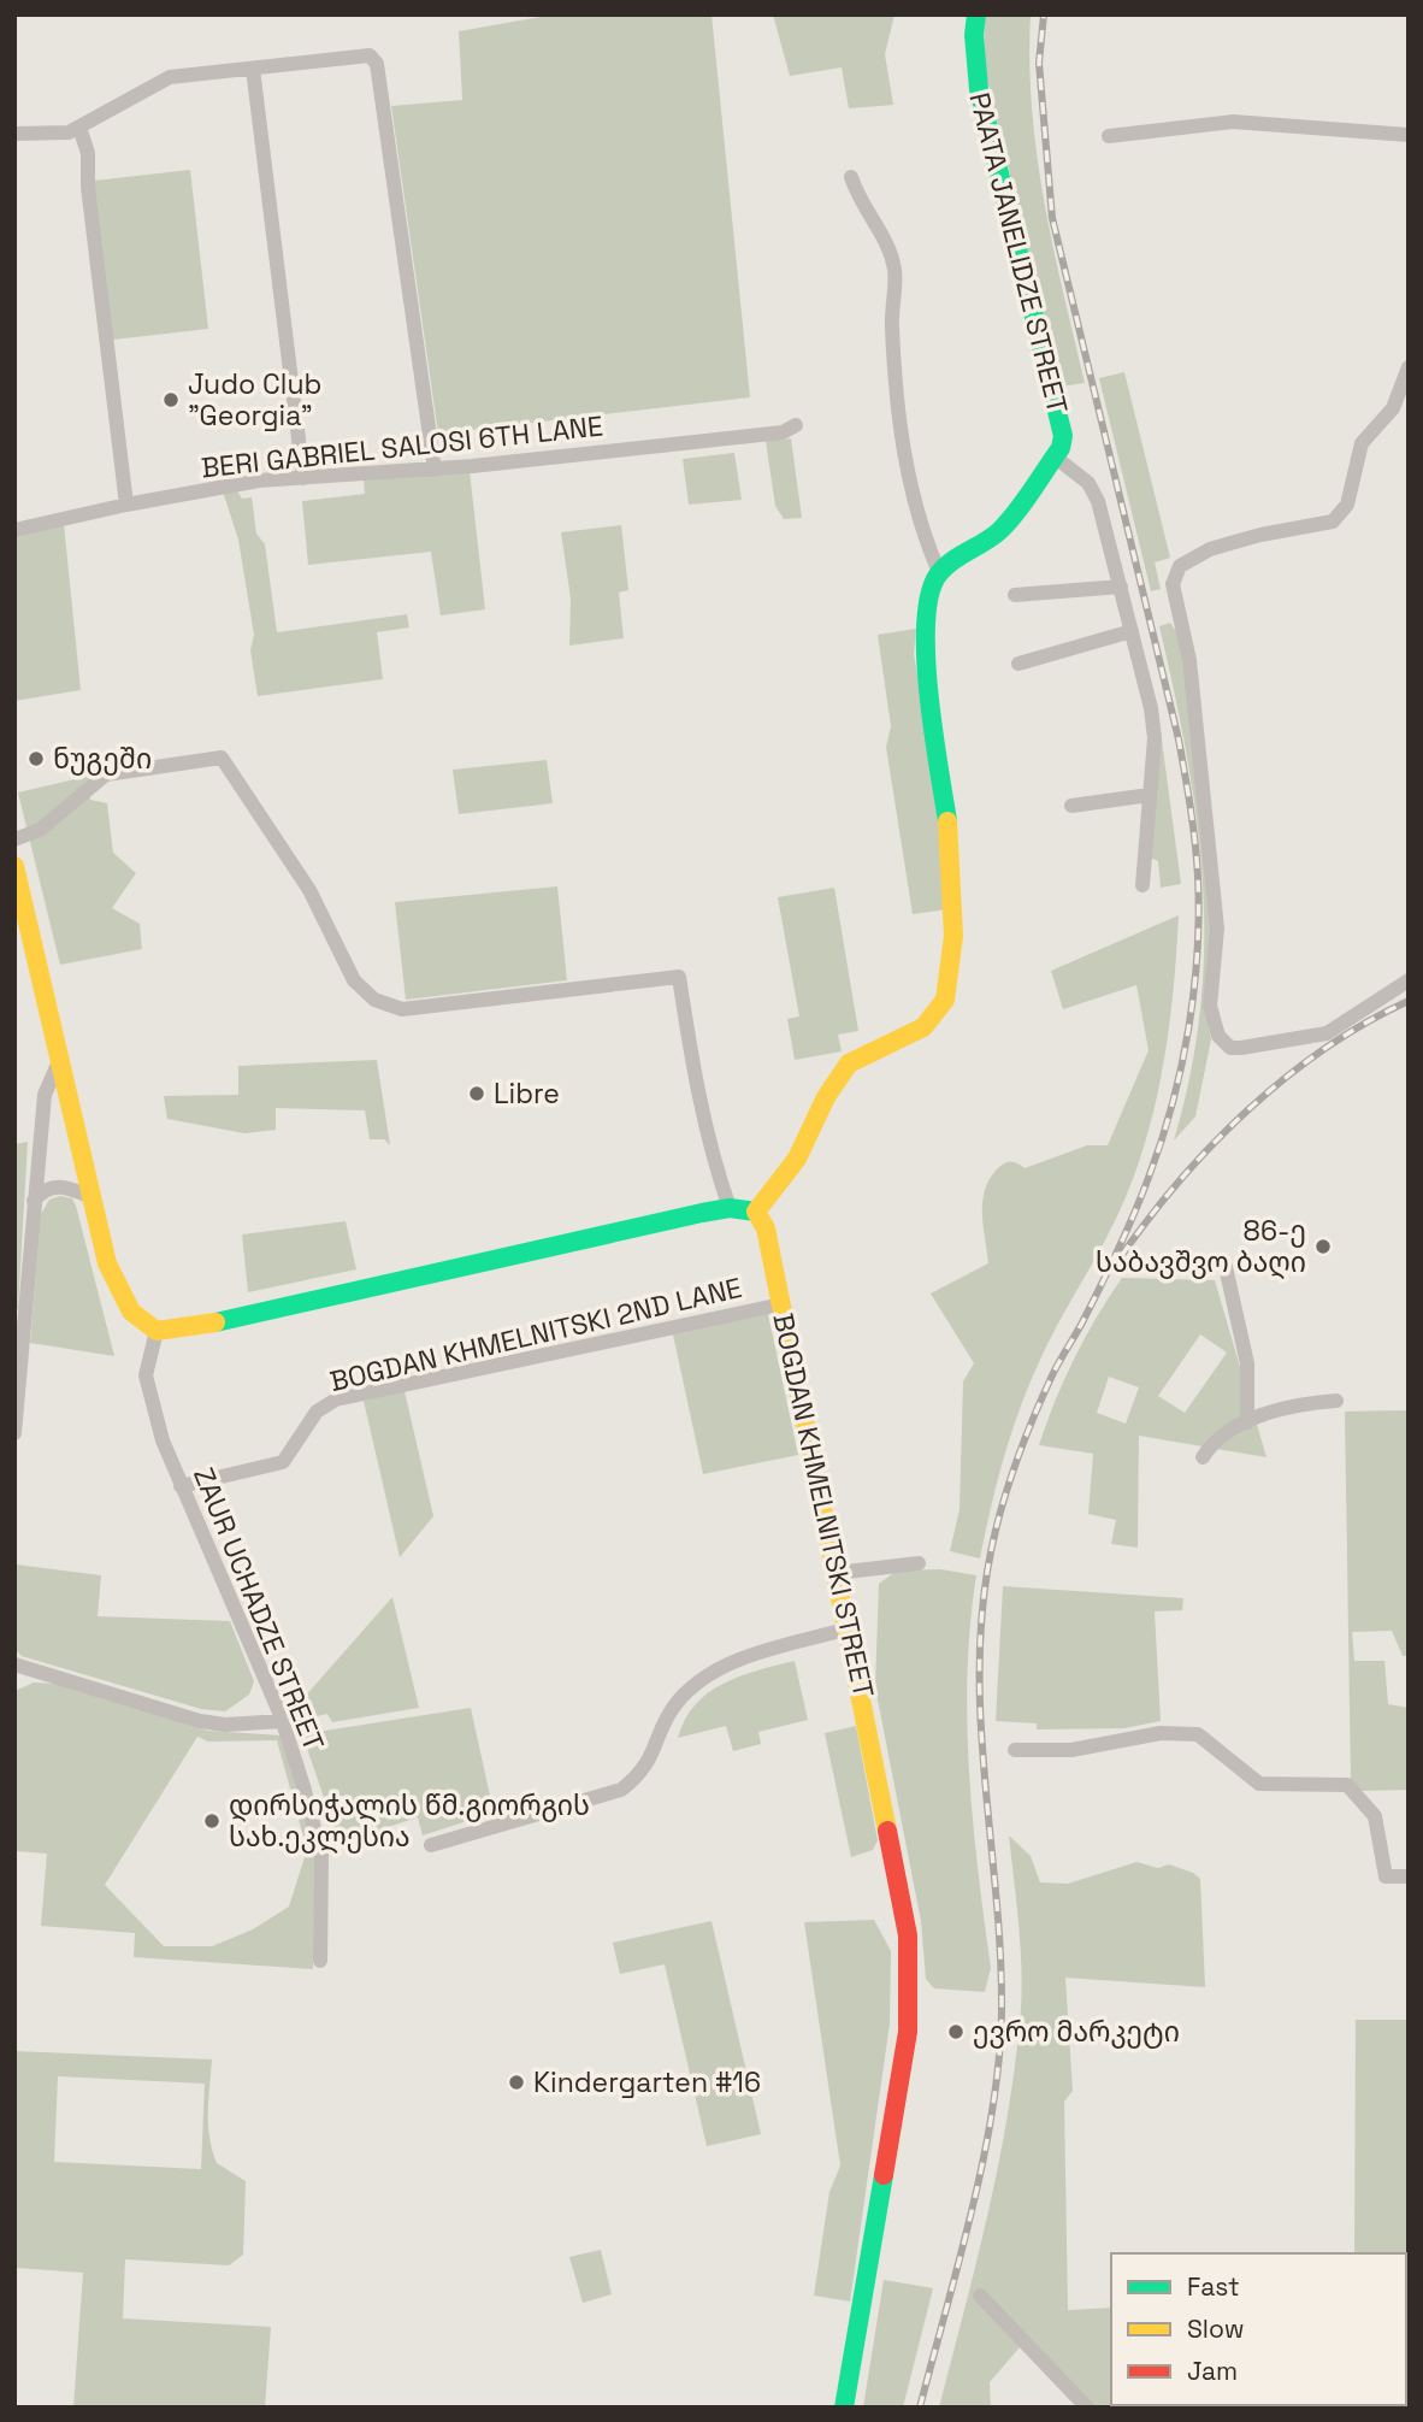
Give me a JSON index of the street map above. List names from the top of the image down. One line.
{"streets":{"main road":["PAATA JANELIDZE STREET","BOGDAN KHMELNITSKI STREET"],"street":["BERI GABRIEL SALOSI 6TH LANE","BOGDAN KHMELNITSKI 2ND LANE","ZAUR UCHADZE STREET"]},"crossings":[["BOGDAN KHMELNITSKI 2ND LANE","BOGDAN KHMELNITSKI STREET"],["BOGDAN KHMELNITSKI 2ND LANE","ZAUR UCHADZE STREET"]],"places":["Judo Club \"Georgia\"","ნუგეში","Libre","86-ე საბავშვო ბაღი","დირსიჭალის წმ.გიორგის სახ.ეკლესია","ევრო მარკეტი","Kindergarten #16"],"legend":["Fast","Slow","Jam"]}
